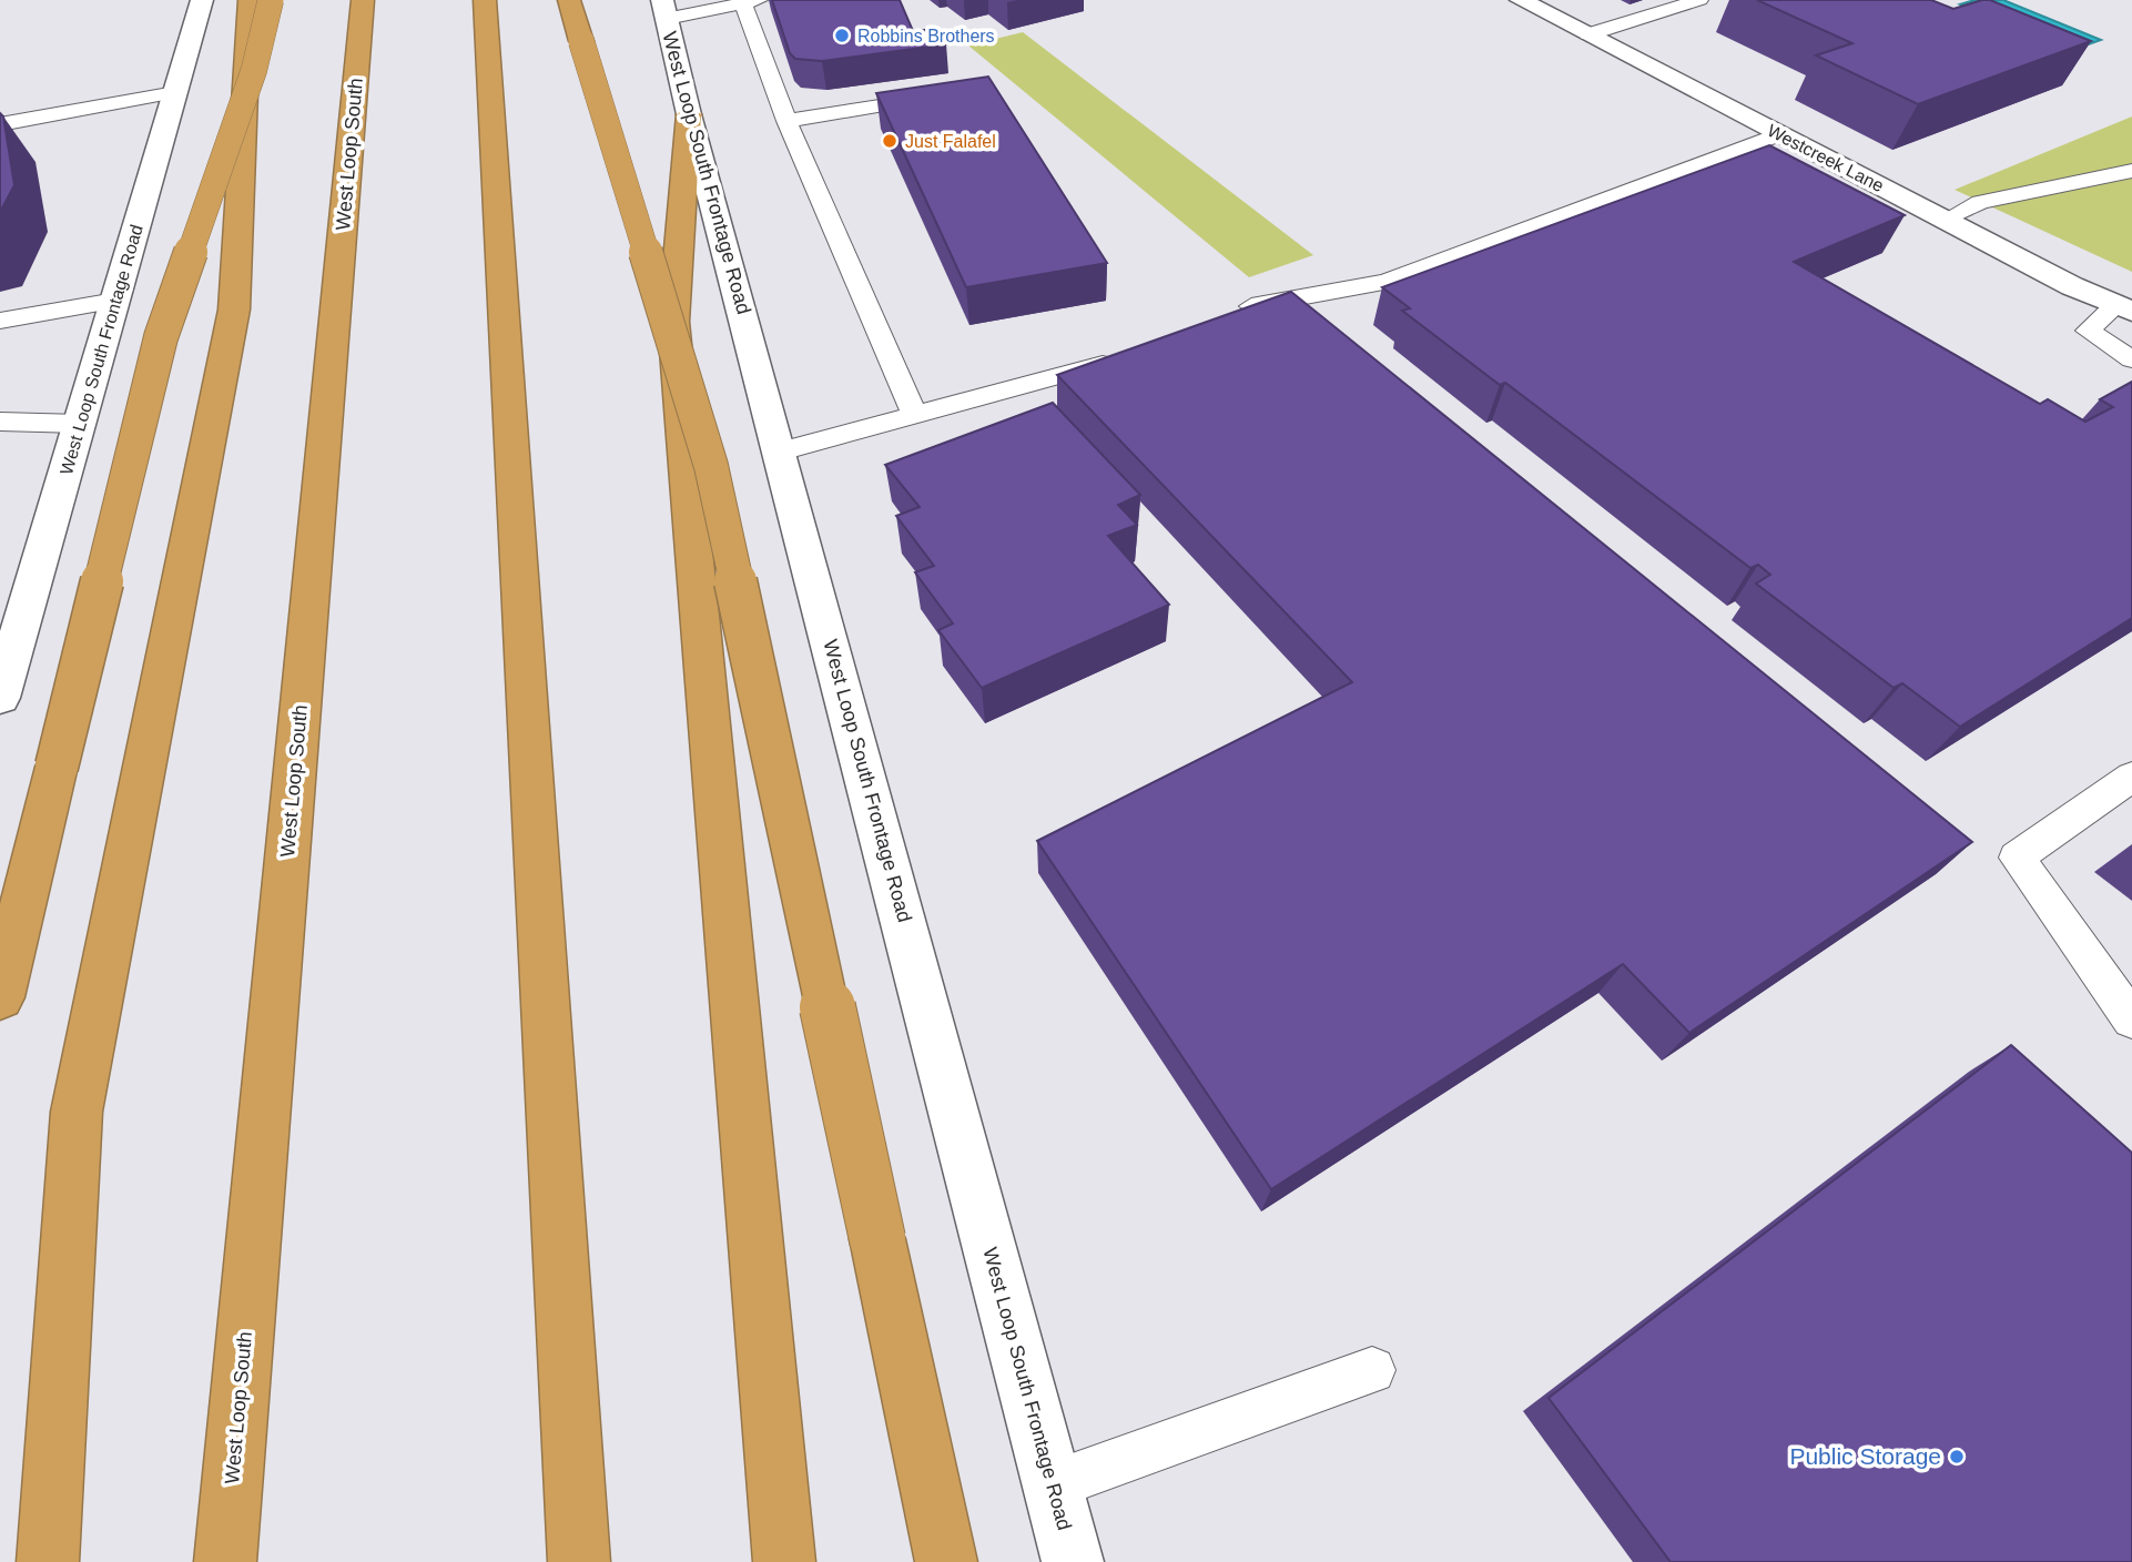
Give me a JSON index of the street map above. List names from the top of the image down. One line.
{"streets":{"highway":["West Loop South"],"main road":["Westcreek Lane","West Loop South Frontage Road"]},"places":["Robbins Brothers","Just Falafel","Public Storage"]}
